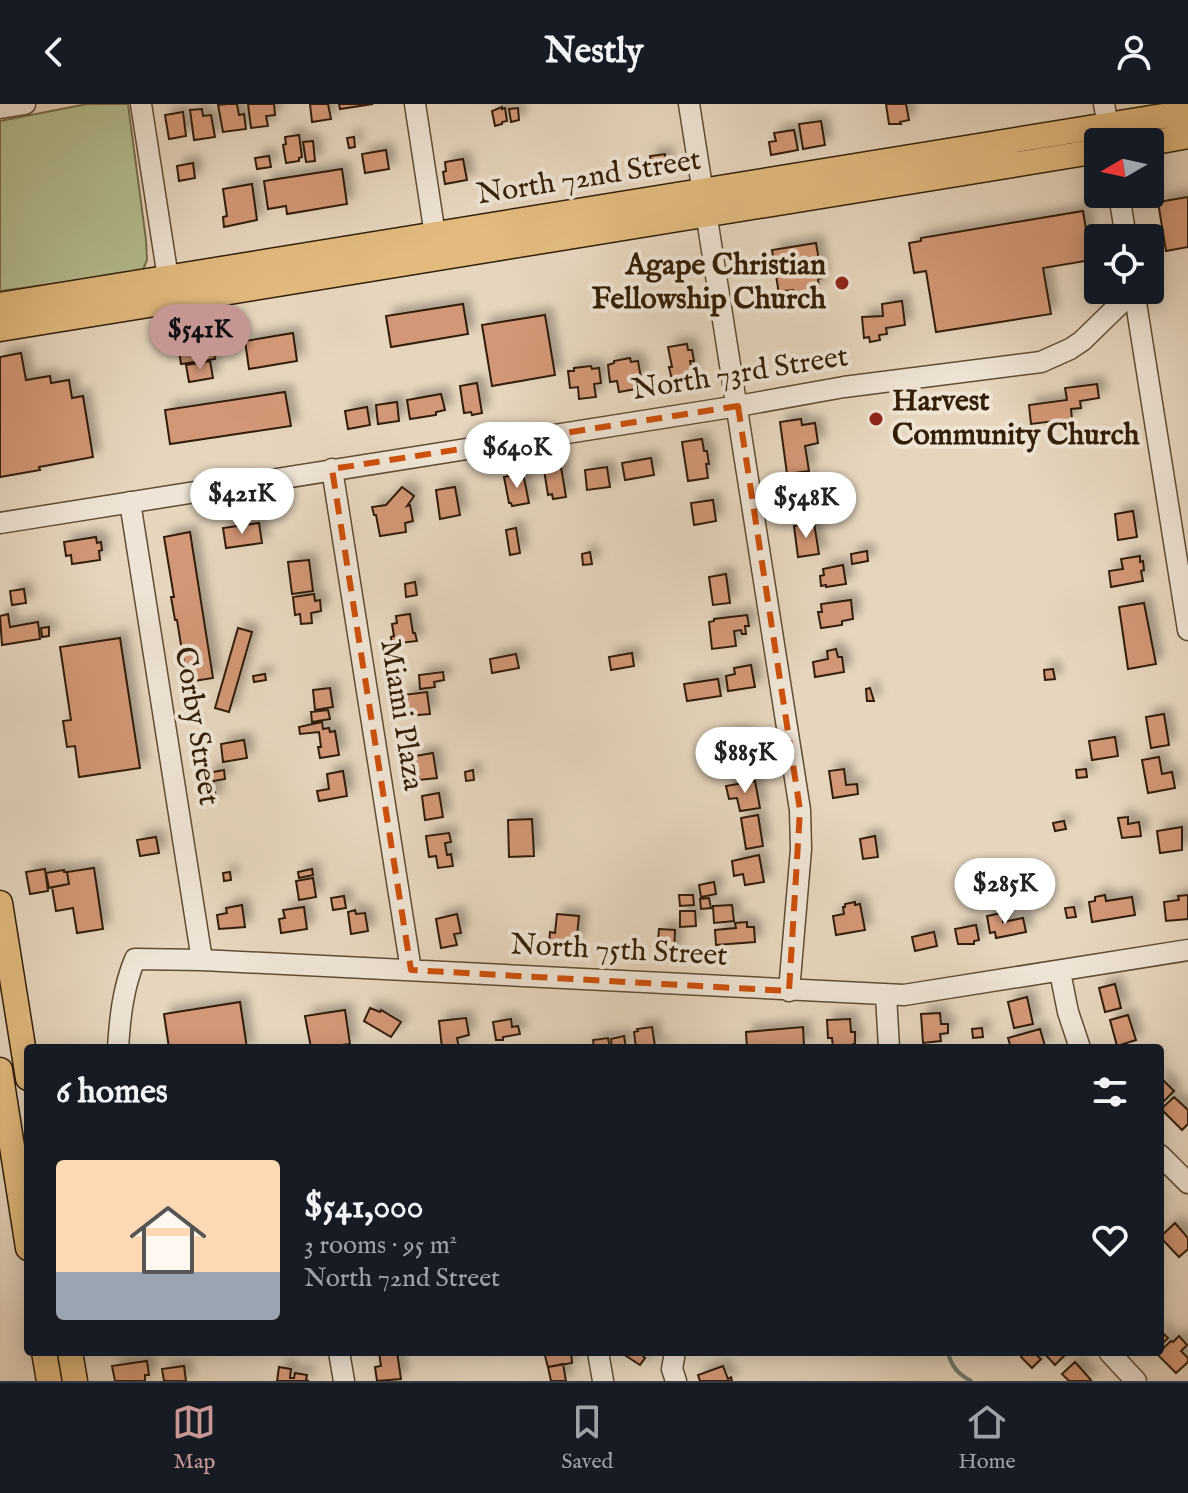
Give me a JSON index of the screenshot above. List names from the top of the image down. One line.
{"streets":{"main road":["North 72nd Street"],"street":["North 73rd Street","Miami Plaza","Corby Street","North 75th Street"]},"crossings":[["North 73rd Street","Miami Plaza"],["North 73rd Street","Corby Street"],["Miami Plaza","North 75th Street"],["Corby Street","North 75th Street"]],"places":["Agape Christian Fellowship Church","Harvest Community Church"],"north":"left","page":{"header":"Nestly","price":["$541K","$640K","$421K","$548K","$885K","$285K"],"heading":"6 homes","list":[{"name":"$541,000","note":"3 rooms · 95 m² · North 72nd Street"}],"tabs":["Map","Saved","Home"]}}
